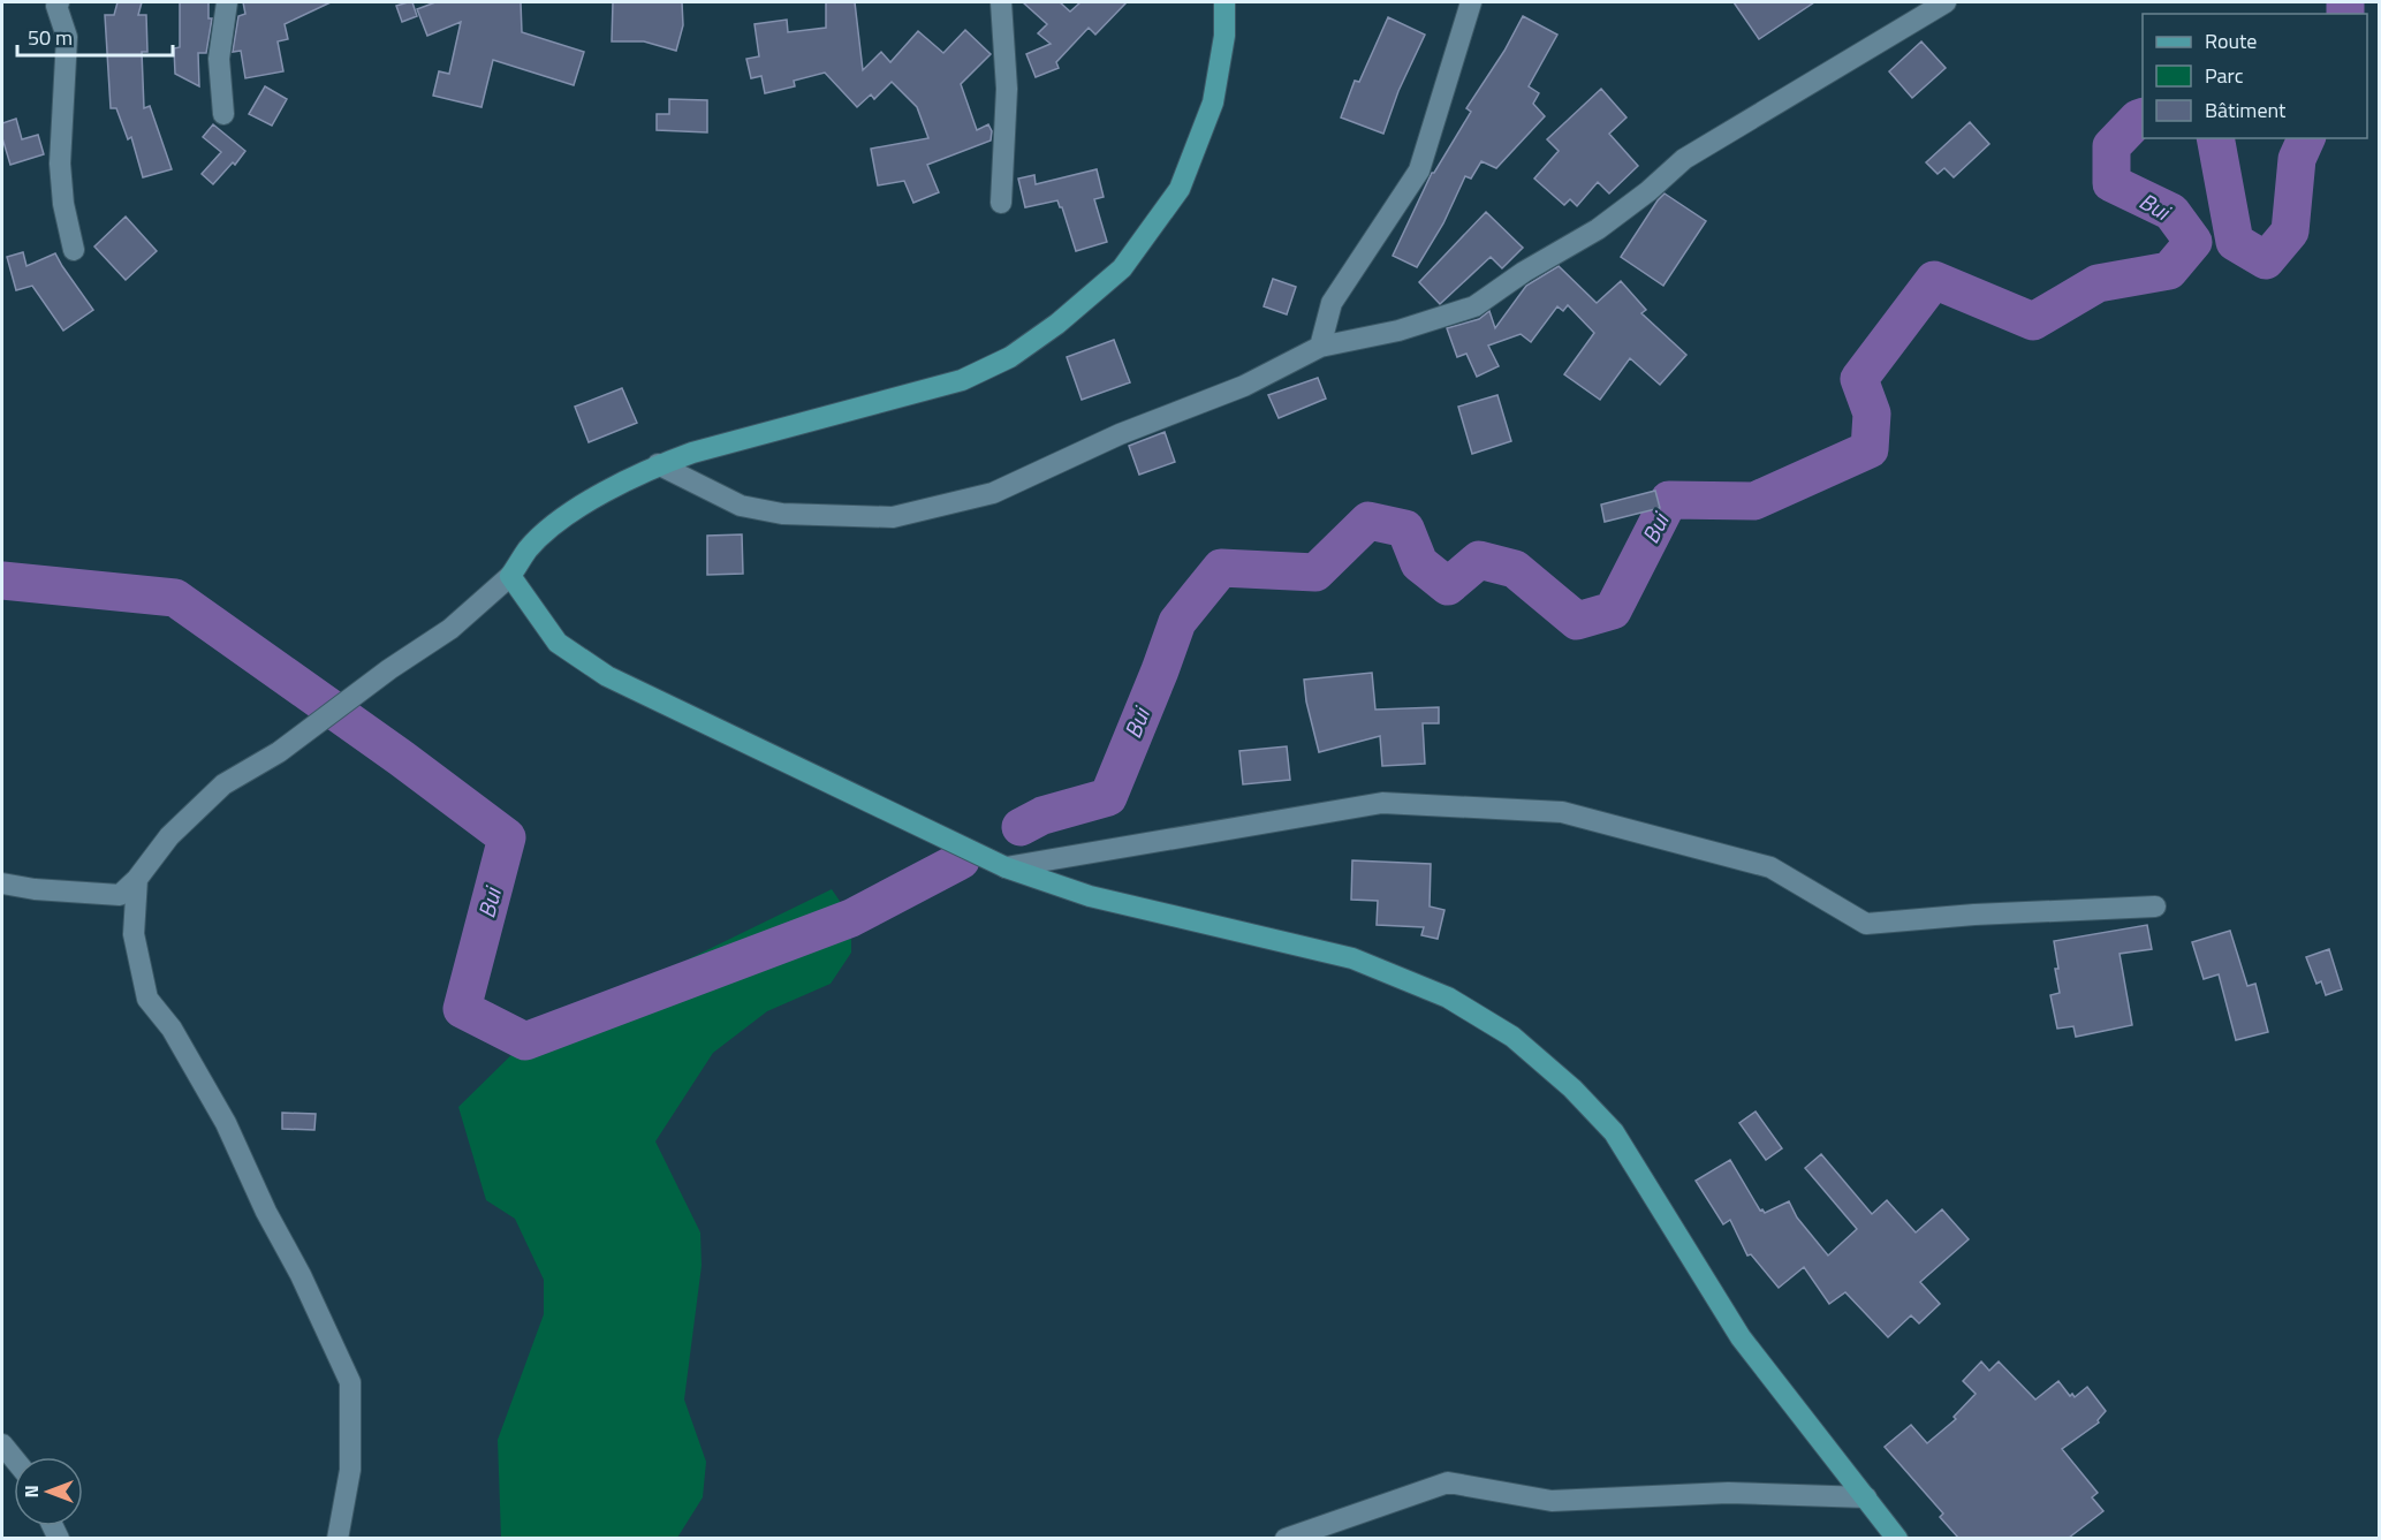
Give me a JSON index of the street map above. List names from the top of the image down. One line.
{"water":["Bui"],"legend":["Route","Parc","Bâtiment"],"scale_bar":"50 m","north":"left"}
